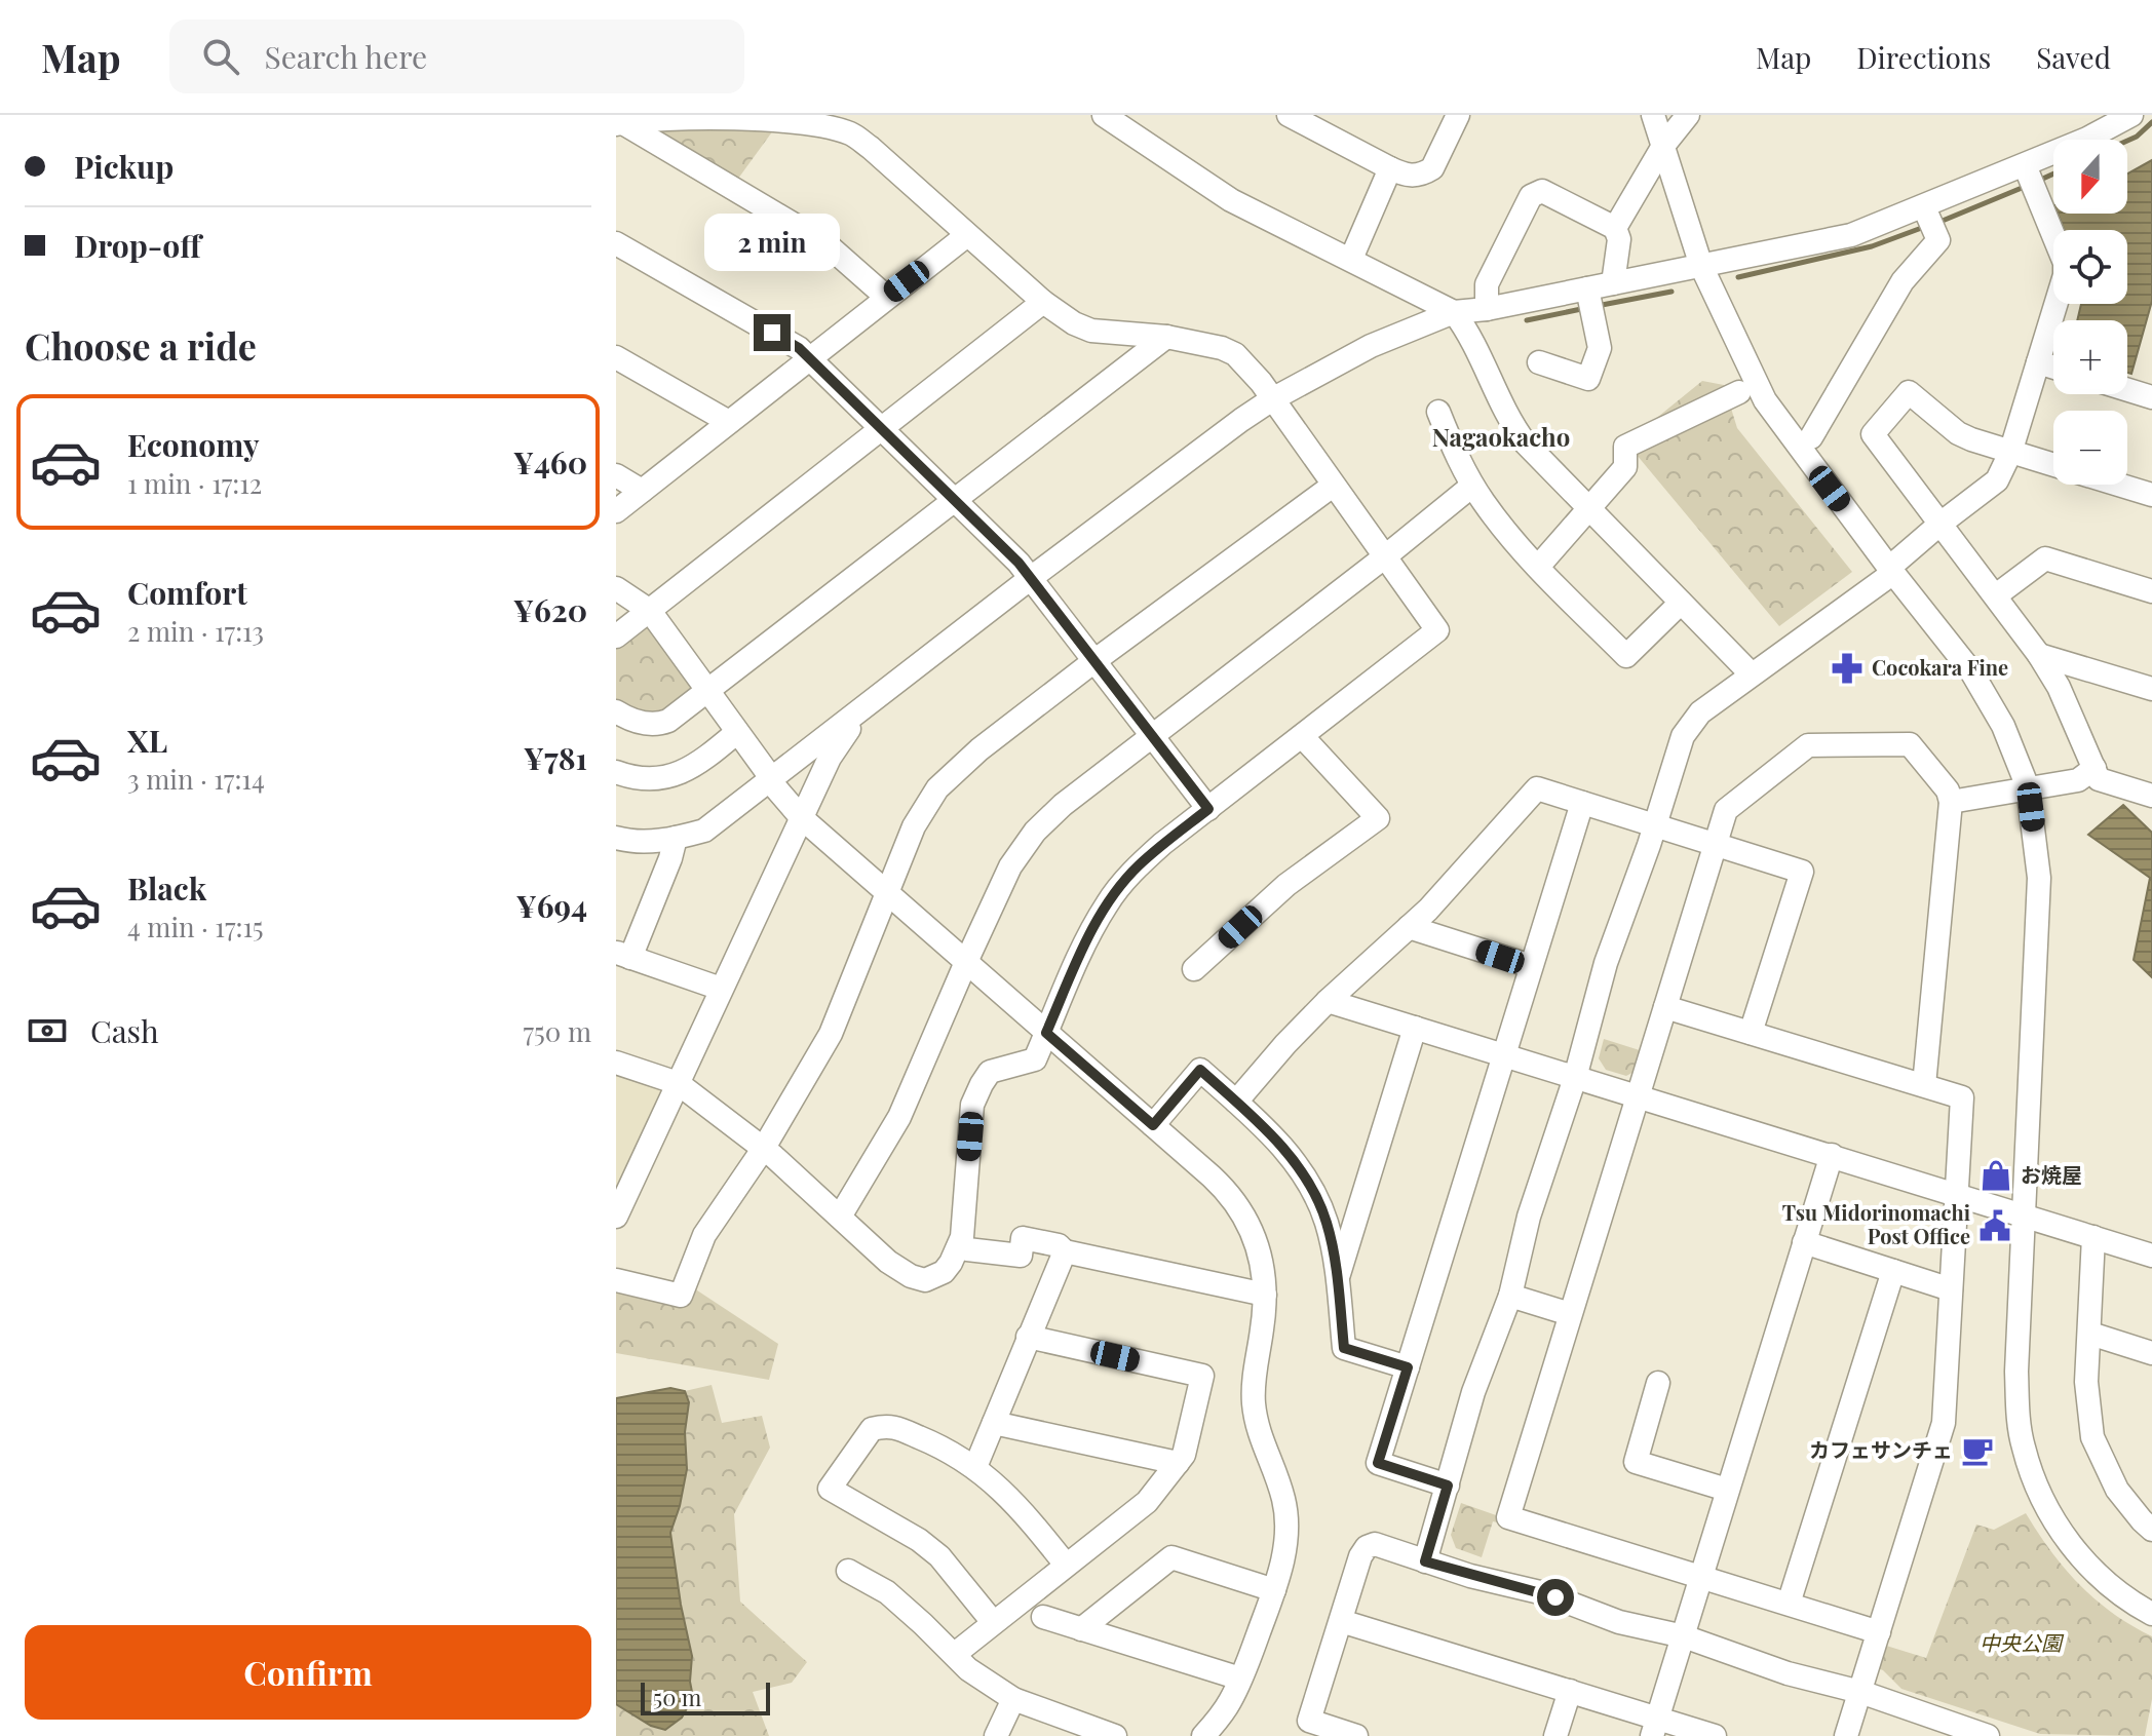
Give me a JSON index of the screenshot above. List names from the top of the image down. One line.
{"districts":["Nagaokacho"],"parks":["中央公園"],"places":{"pharmacy":["Cocokara Fine"],"shop":["お焼屋"],"public building":["Tsu Midorinomachi Post Office"],"cafe":["カフェサンチェ"]},"scale_bar":"50 m","north":"bottom","page":{"header":"Map","search":"Search here","nav":["Map","Directions","Saved"],"banner":["Pickup","Drop-off"],"map_buttons":["+","−"],"bubble":"2 min","heading":"Choose a ride","list":[{"name":"Economy","note":"1 min · 17:12","value":"¥460"},{"name":"Comfort","note":"2 min · 17:13","value":"¥620"},{"name":"XL","note":"3 min · 17:14","value":"¥781"},{"name":"Black","note":"4 min · 17:15","value":"¥694"}],"pay":["Cash","750 m"],"buttons":"Confirm","scale":"50 m"}}
